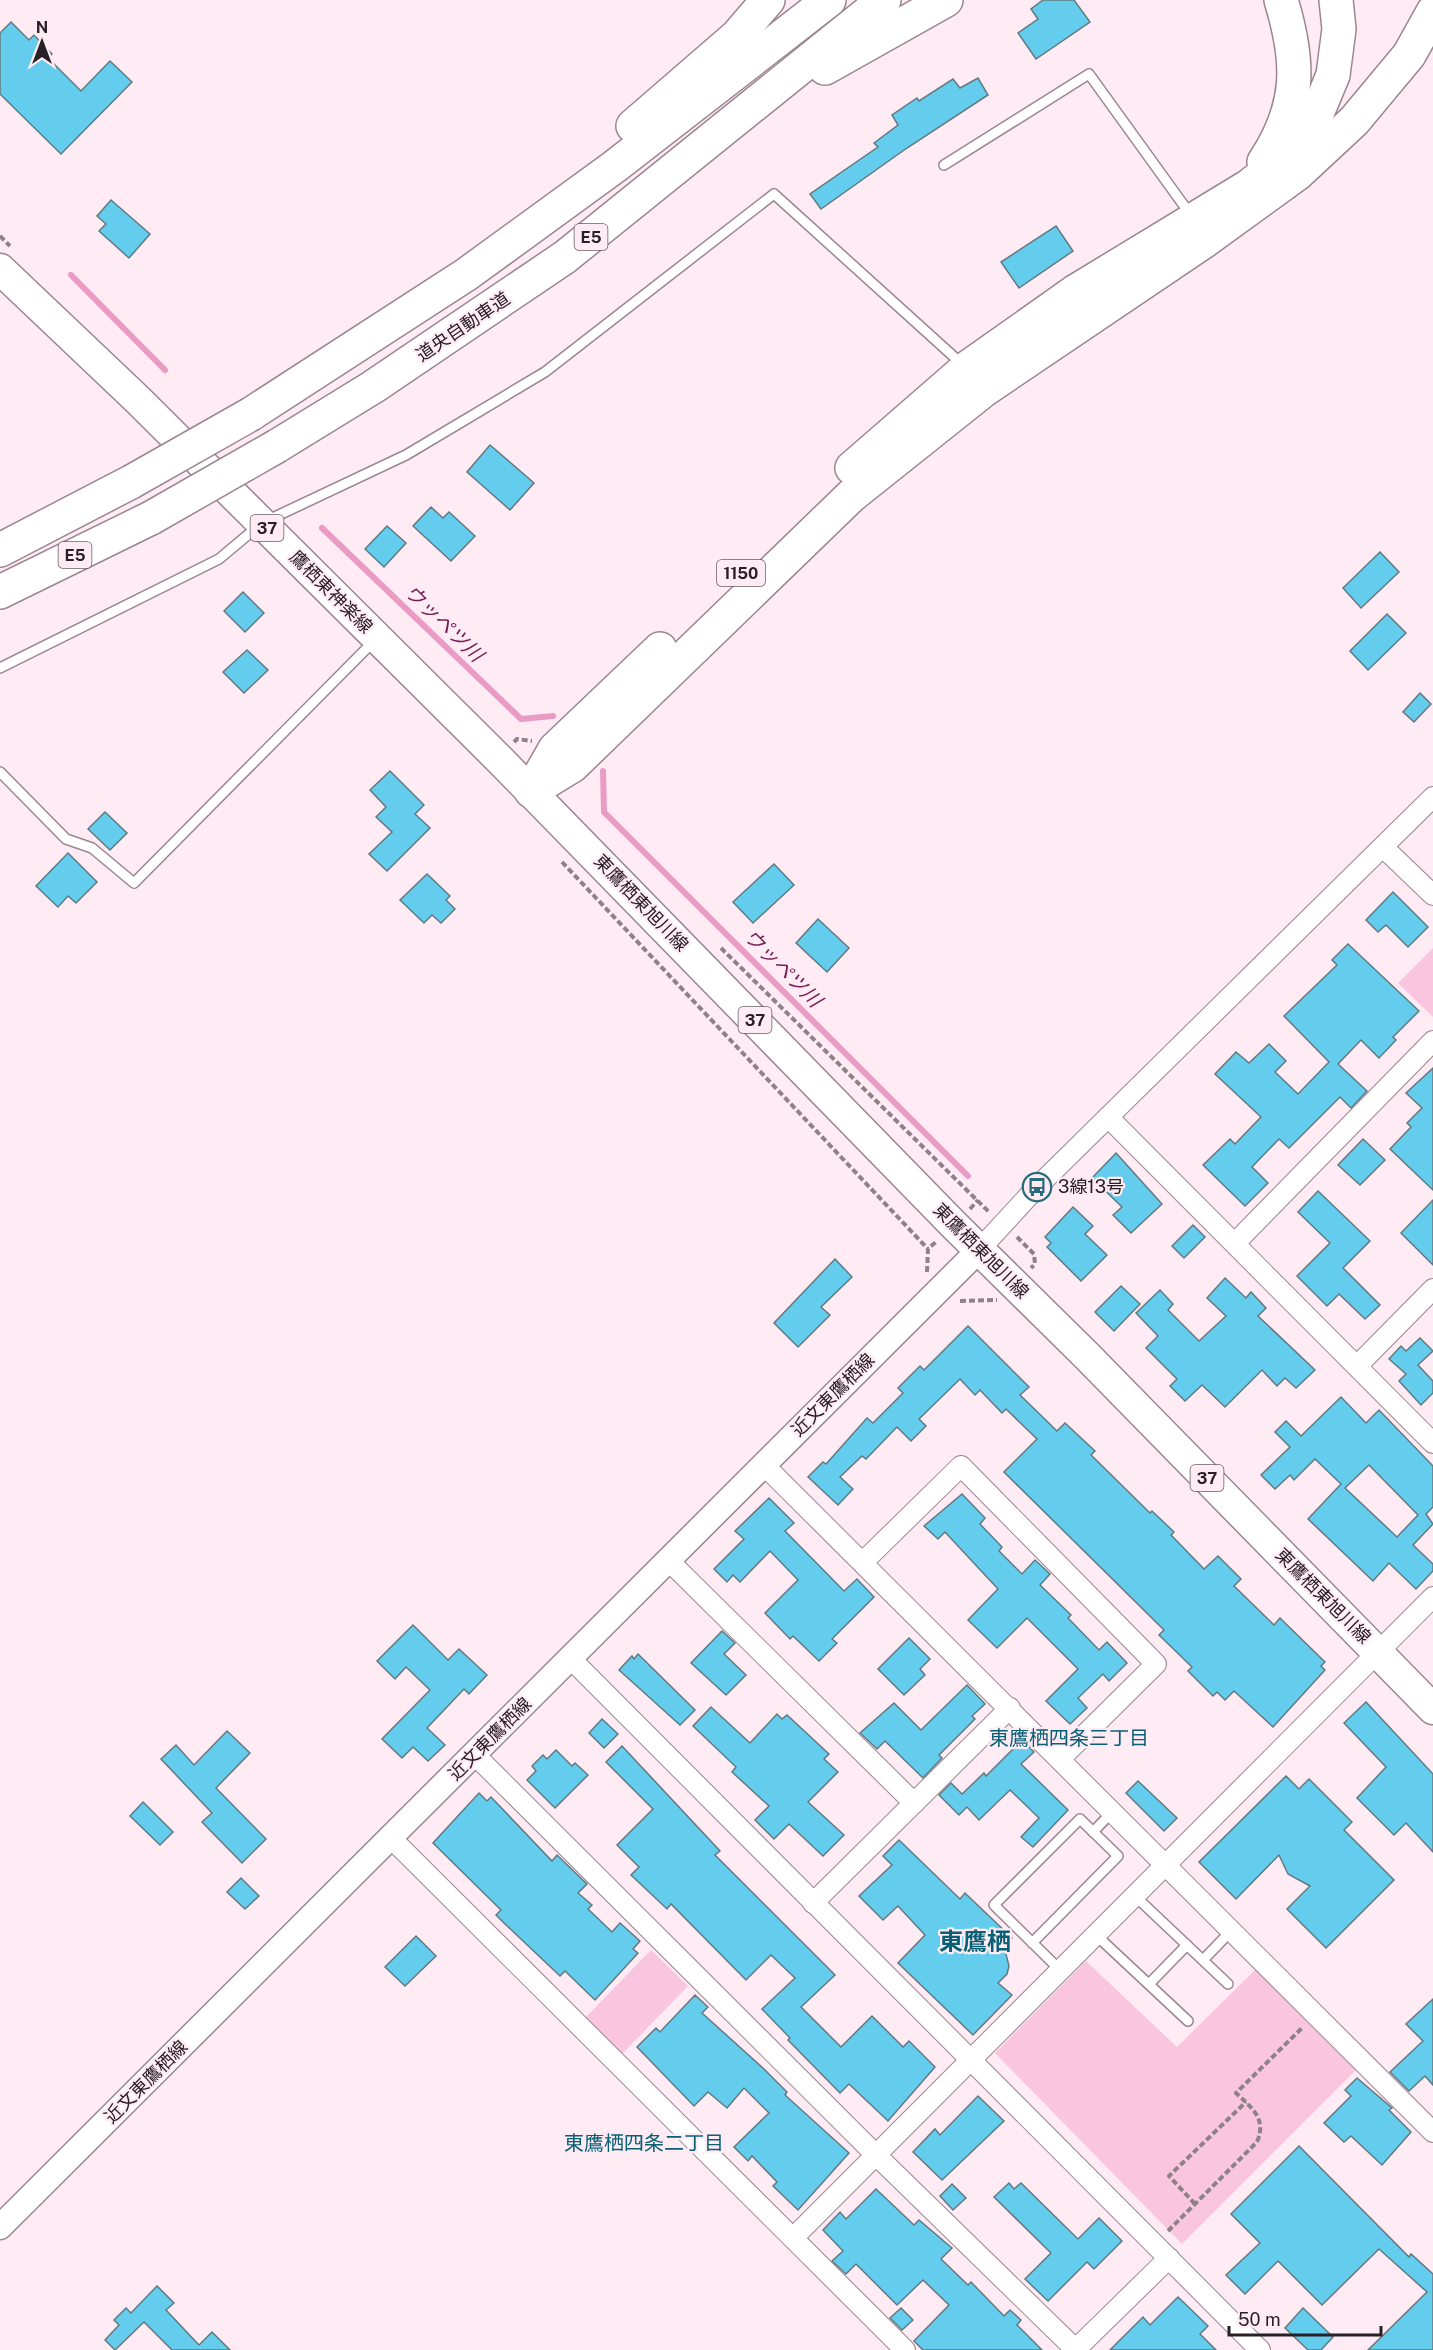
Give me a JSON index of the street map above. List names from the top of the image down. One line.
{"streets":{"highway":["E5","道央自動車道","1150"],"main road":["37","鷹栖東神楽線","東鷹栖東旭川線"],"street":["近文東鷹栖線"]},"crossings":[["1150","鷹栖東神楽線"],["1150","東鷹栖東旭川線"],["鷹栖東神楽線","東鷹栖東旭川線"],["東鷹栖東旭川線","近文東鷹栖線"]],"districts":["東鷹栖四条三丁目","東鷹栖","東鷹栖四条二丁目"],"water":["ウッペツ川"],"places":{"bus stop":["3線13号"]},"scale_bar":"50 m","north":"top"}
